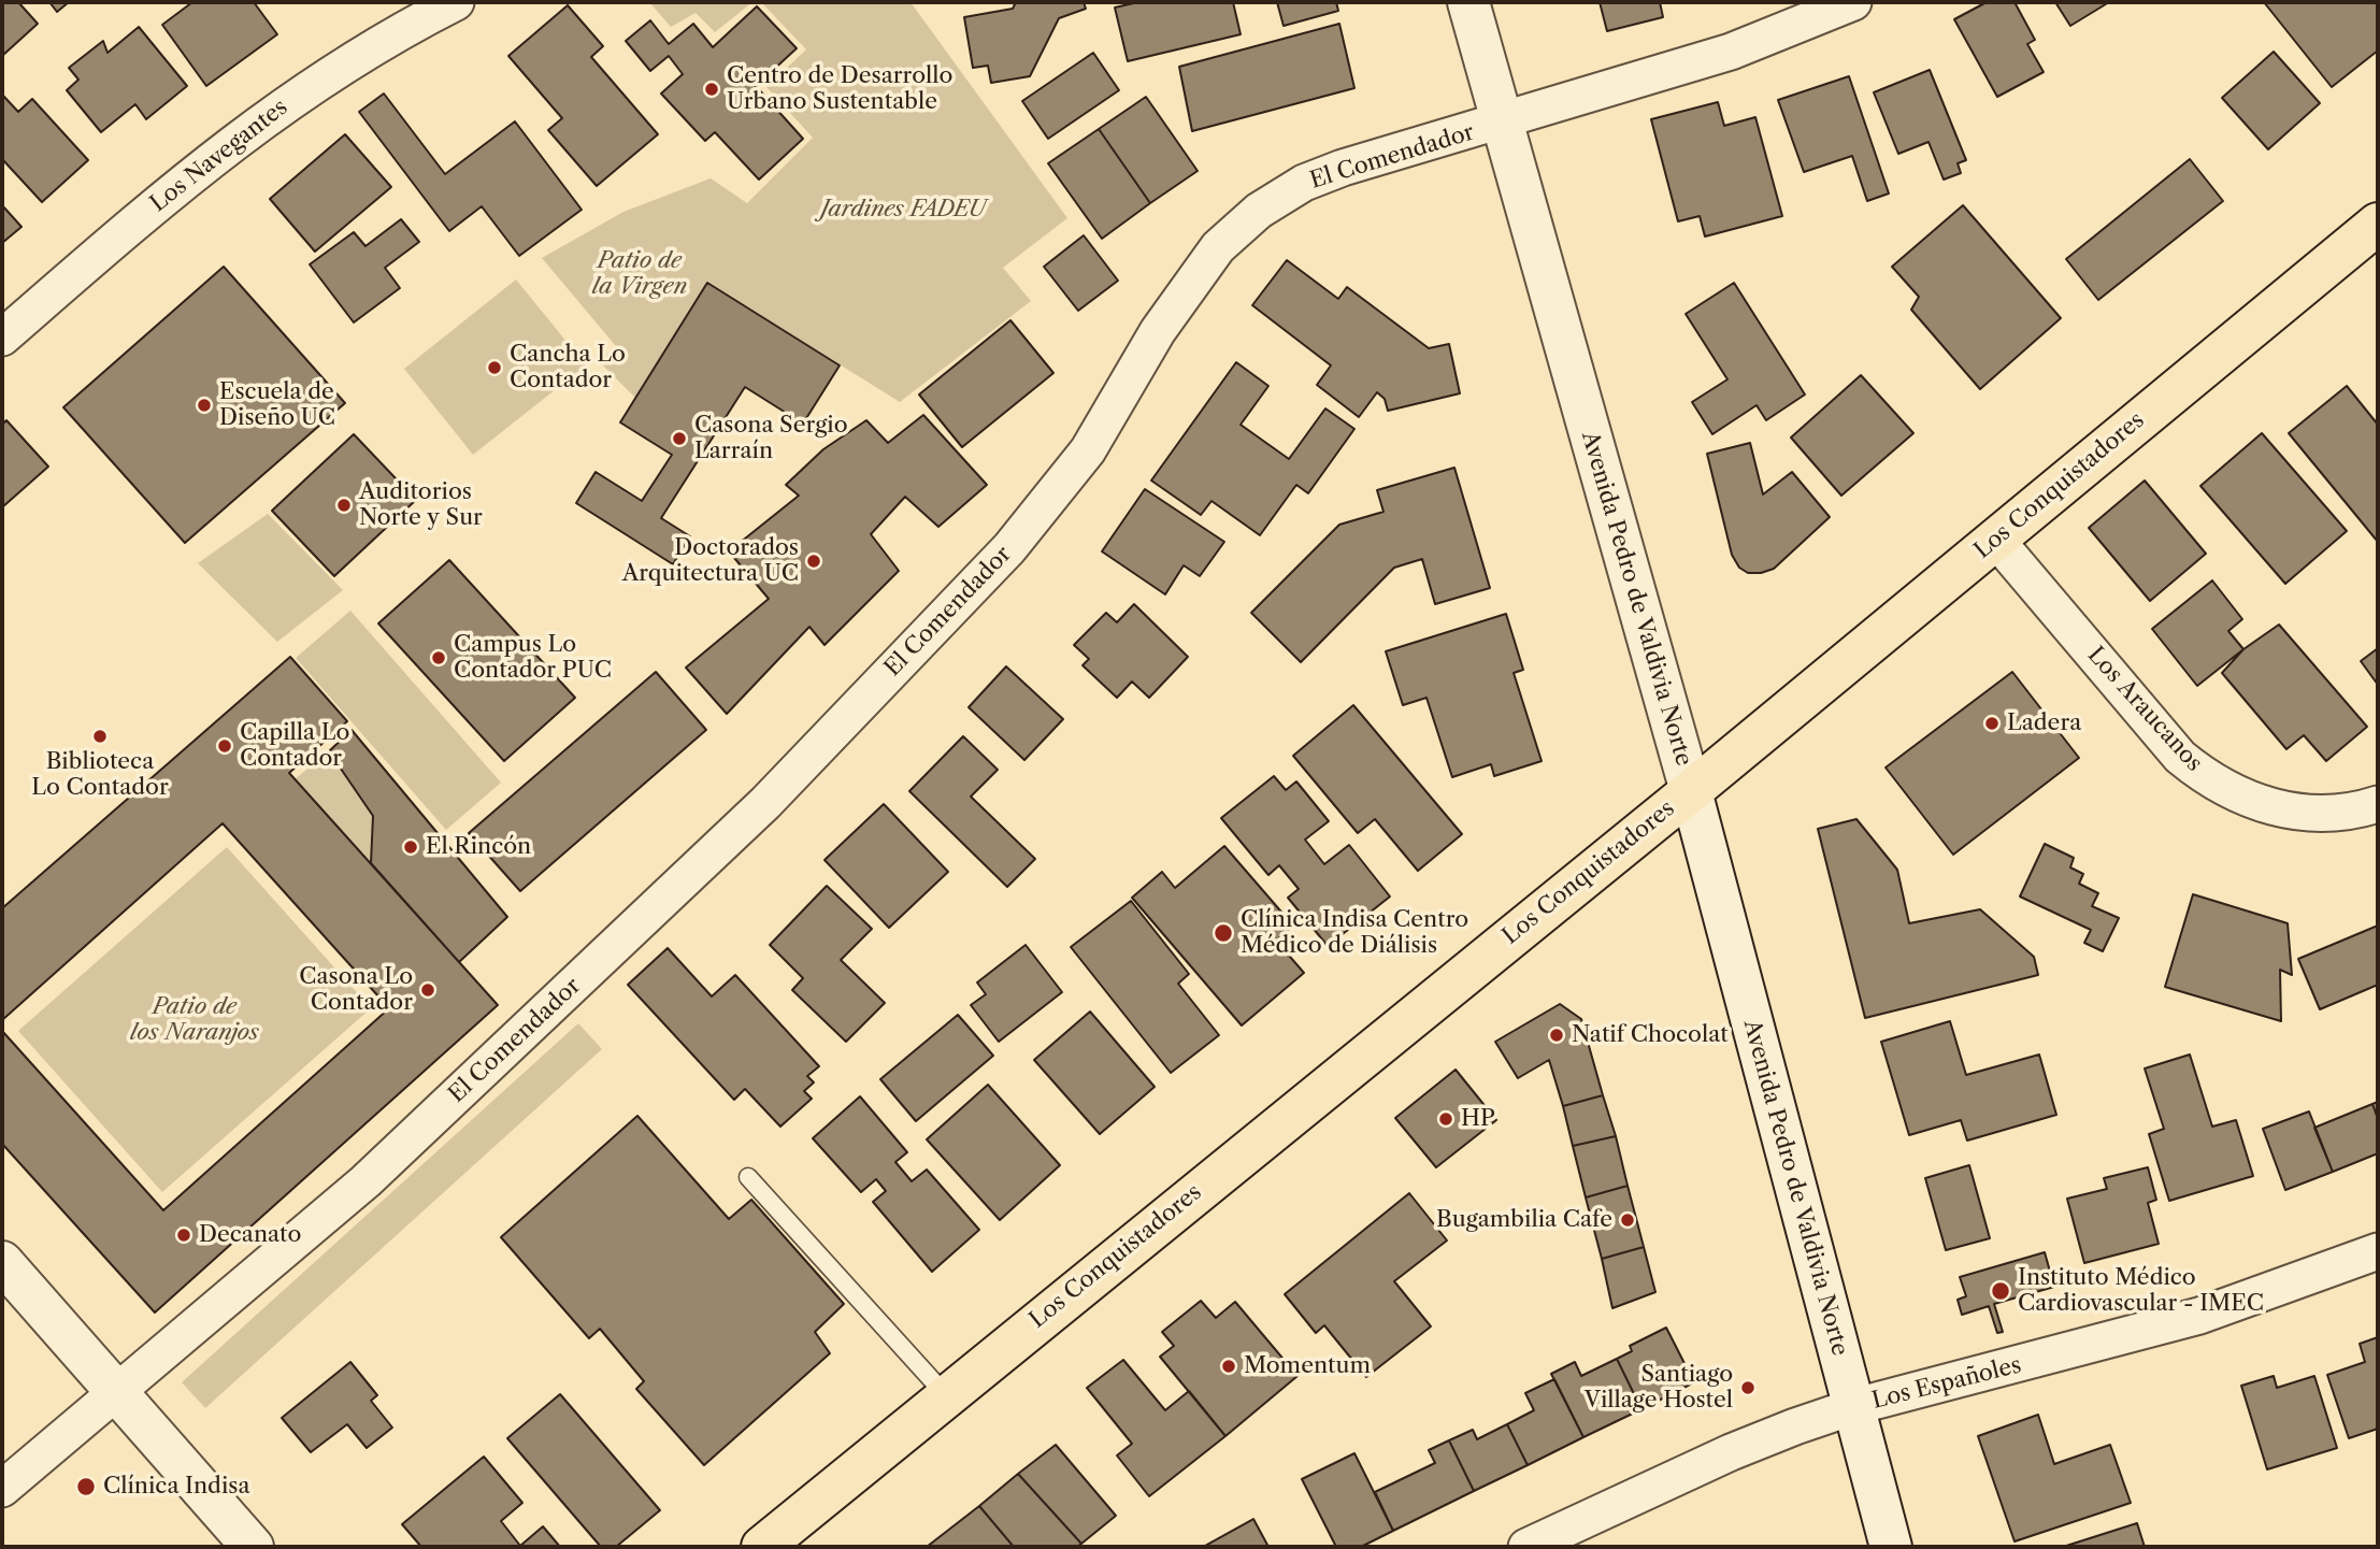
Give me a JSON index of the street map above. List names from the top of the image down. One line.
{"streets":{"main road":["Los Conquistadores"],"street":["Los Navegantes","El Comendador","Avenida Pedro de Valdivia Norte","Los Araucanos","Los Españoles"]},"crossings":[["El Comendador","Avenida Pedro de Valdivia Norte"],["Los Conquistadores","Avenida Pedro de Valdivia Norte"],["Los Conquistadores","Los Araucanos"],["Avenida Pedro de Valdivia Norte","Los Españoles"]],"parks":["Jardines FADEU","Patio de la Virgen","Patio de los Naranjos"],"places":["Centro de Desarrollo Urbano Sustentable","Cancha Lo Contador","Escuela de Diseño UC","Casona Sergio Larraín","Auditorios Norte y Sur","Doctorados Arquitectura UC","Campus Lo Contador PUC","Ladera","Biblioteca Lo Contador","Capilla Lo Contador","El Rincón","Clínica Indisa Centro Médico de Diálisis","Casona Lo Contador","Natif Chocolat","HP","Bugambilia Cafe","Decanato","Instituto Médico Cardiovascular - IMEC","Momentum","Santiago Village Hostel","Clínica Indisa"]}
